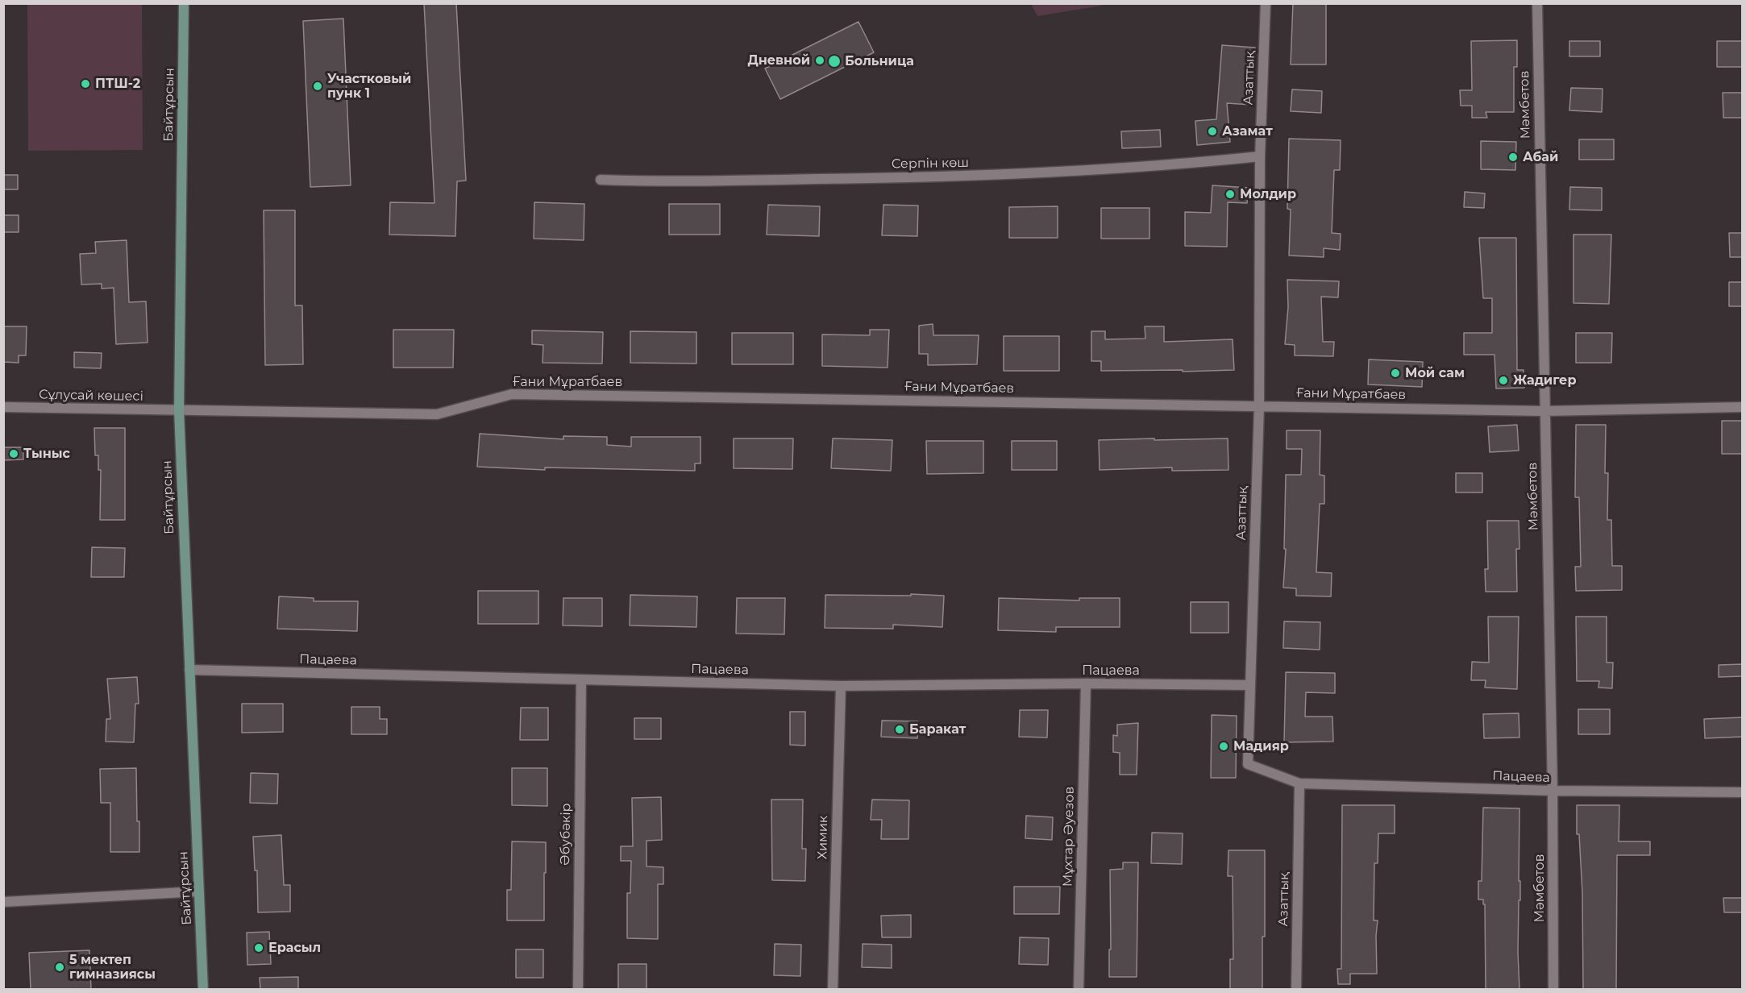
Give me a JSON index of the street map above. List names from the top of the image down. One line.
{"streets":{"street":["Азаттық","Байтұрсын","Мәмбетов","Серпін көш","Ғани Мұратбаев","Сұлусай көшесі","Пацаева","Әбубәкір","Мұхтар Әуезов","Химик"]},"crossings":[["Азаттық","Серпін көш"],["Азаттық","Ғани Мұратбаев"],["Азаттық","Пацаева"],["Байтұрсын","Ғани Мұратбаев"],["Байтұрсын","Сұлусай көшесі"],["Байтұрсын","Пацаева"],["Мәмбетов","Ғани Мұратбаев"],["Мәмбетов","Пацаева"],["Ғани Мұратбаев","Сұлусай көшесі"],["Пацаева","Әбубәкір"],["Пацаева","Мұхтар Әуезов"],["Пацаева","Химик"]],"places":["Дневной","Больница","ПТШ-2","Участковый пунк 1","Азамат","Абай","Молдир","Мой сам","Жадигер","Тыныс","Баракат","Мадияр","Ерасыл","5 мектеп гимназиясы"]}
